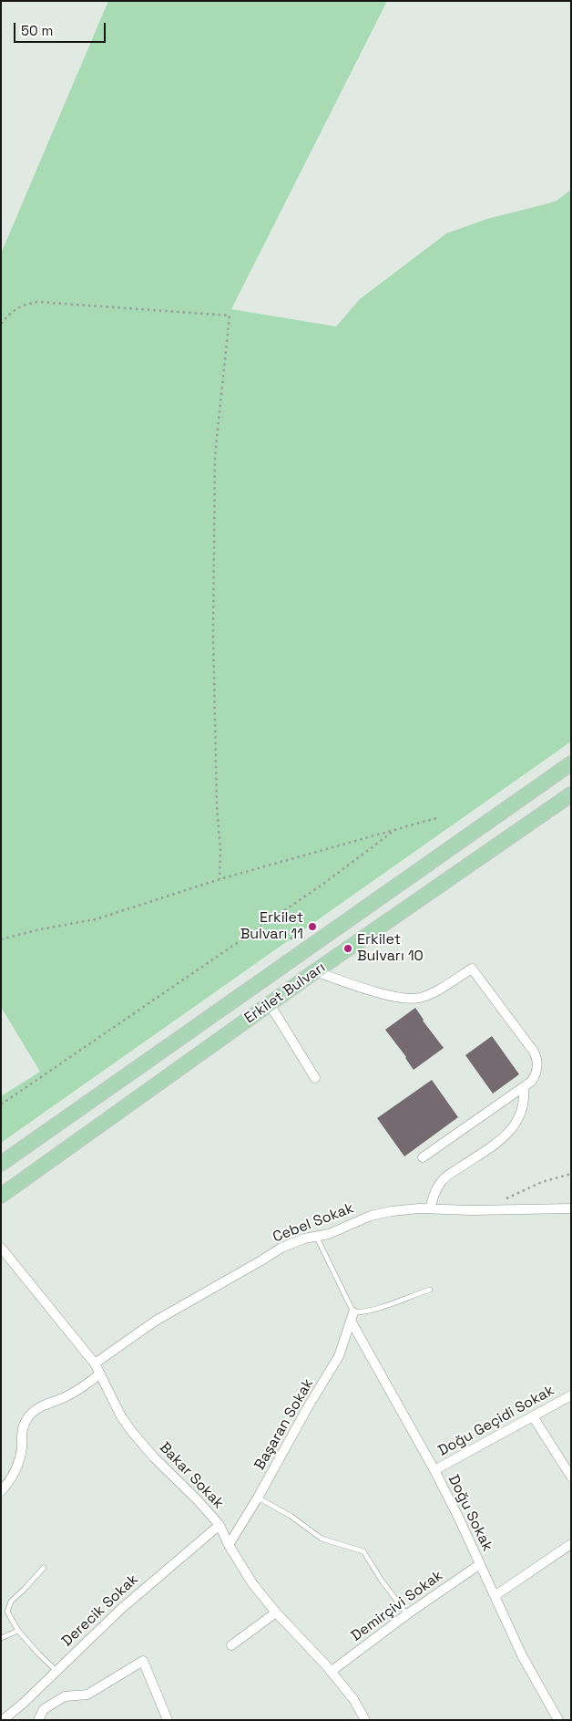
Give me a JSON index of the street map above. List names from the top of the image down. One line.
{"streets":{"main road":["Erkilet Bulvarı"],"street":["Cebel Sokak","Doğu Geçidi Sokak","Başaran Sokak","Bakar Sokak","Doğu Sokak","Demirçivi Sokak","Derecik Sokak"]},"crossings":[["Cebel Sokak","Bakar Sokak"],["Doğu Geçidi Sokak","Doğu Sokak"],["Başaran Sokak","Bakar Sokak"],["Başaran Sokak","Doğu Sokak"],["Bakar Sokak","Demirçivi Sokak"],["Bakar Sokak","Derecik Sokak"],["Doğu Sokak","Demirçivi Sokak"]],"places":["Erkilet Bulvarı 11","Erkilet Bulvarı 10"],"scale_bar":"50 m"}
